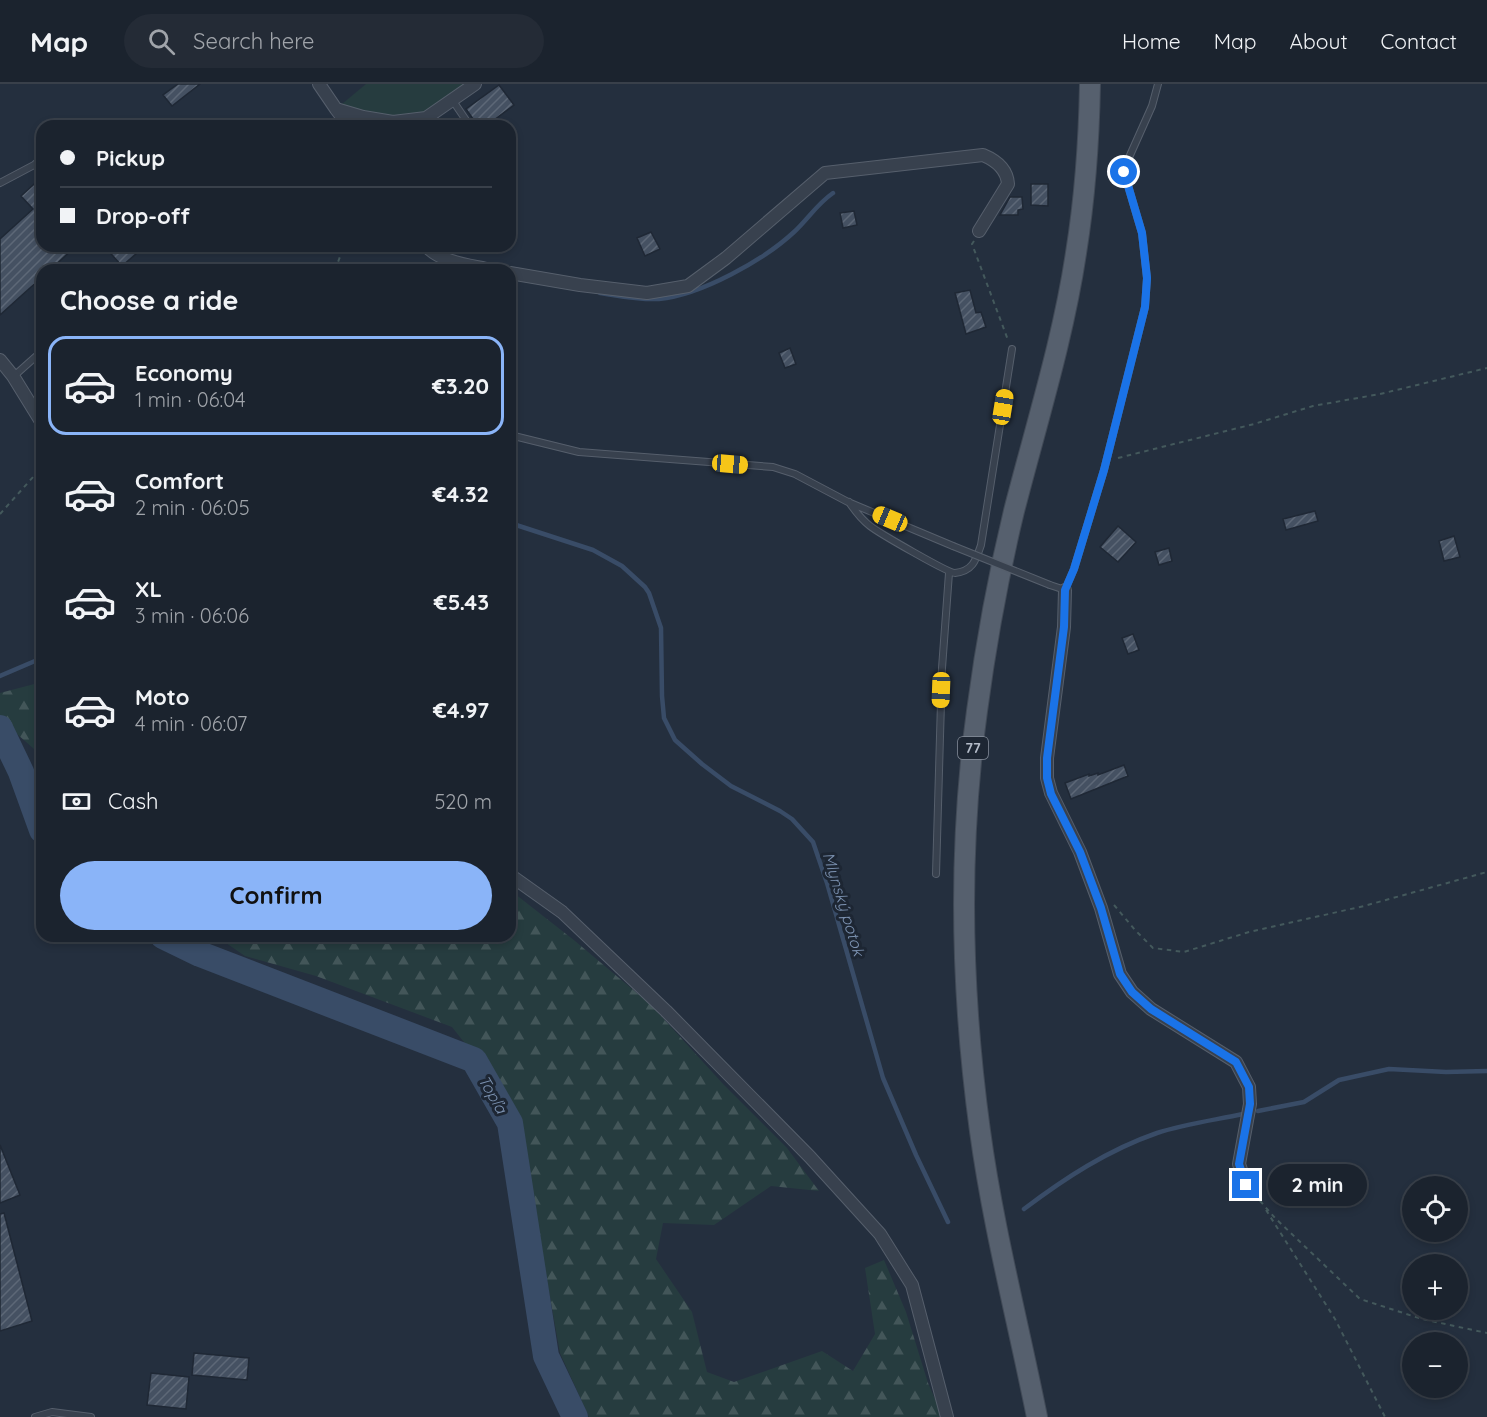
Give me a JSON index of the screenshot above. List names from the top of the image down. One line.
{"streets":{"main road":["77"]},"water":["Mlynský potok","Topľa"],"page":{"header":"Map","search":"Search here","nav":["Home","Map","About","Contact"],"banner":["Pickup","Drop-off"],"heading":"Choose a ride","list":[{"name":"Economy","note":"1 min · 06:04","value":"€3.20"},{"name":"Comfort","note":"2 min · 06:05","value":"€4.32"},{"name":"XL","note":"3 min · 06:06","value":"€5.43"},{"name":"Moto","note":"4 min · 06:07","value":"€4.97"}],"pay":["Cash","520 m"],"buttons":"Confirm","bubble":"2 min","map_buttons":["+","−"]}}
